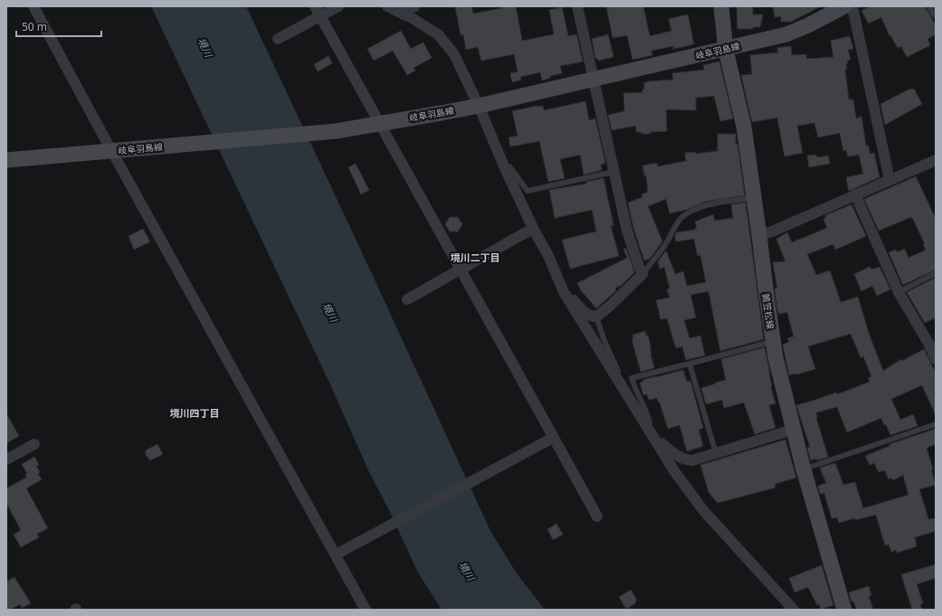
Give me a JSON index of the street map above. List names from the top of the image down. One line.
{"streets":{"main road":["岐阜羽島線","鶉笠松線"]},"crossings":[["岐阜羽島線","鶉笠松線"]],"districts":["境川二丁目","境川四丁目"],"water":["境川"],"scale_bar":"50 m"}
